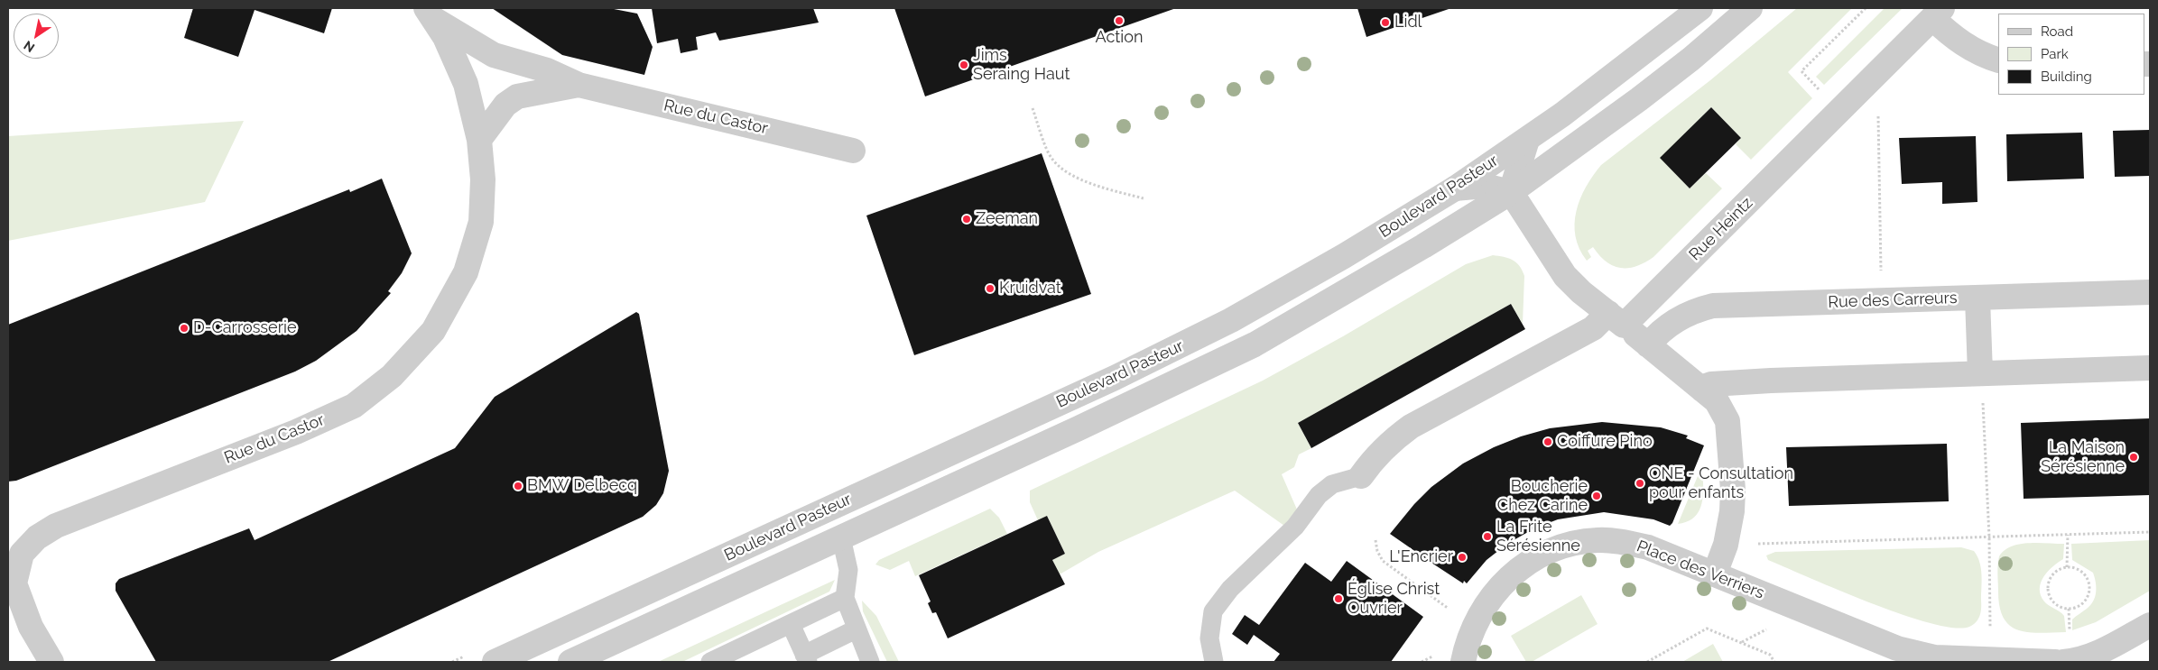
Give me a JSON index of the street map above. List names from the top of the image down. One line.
{"streets":{"street":["Rue du Castor","Boulevard Pasteur","Rue Heintz","Rue des Carreurs","Place des Verriers"]},"places":["Action","Lidl","Jims Seraing Haut","Zeeman","Kruidvat","D-Carrosserie","Coiffure Pino","La Maison Sérésienne","ONE - Consultation pour enfants","BMW Delbecq","Boucherie Chez Carine","La Frite Sérésienne","L'Encrier","Église Christ Ouvrier"],"legend":["Road","Park","Building"],"north":"bottom left"}
